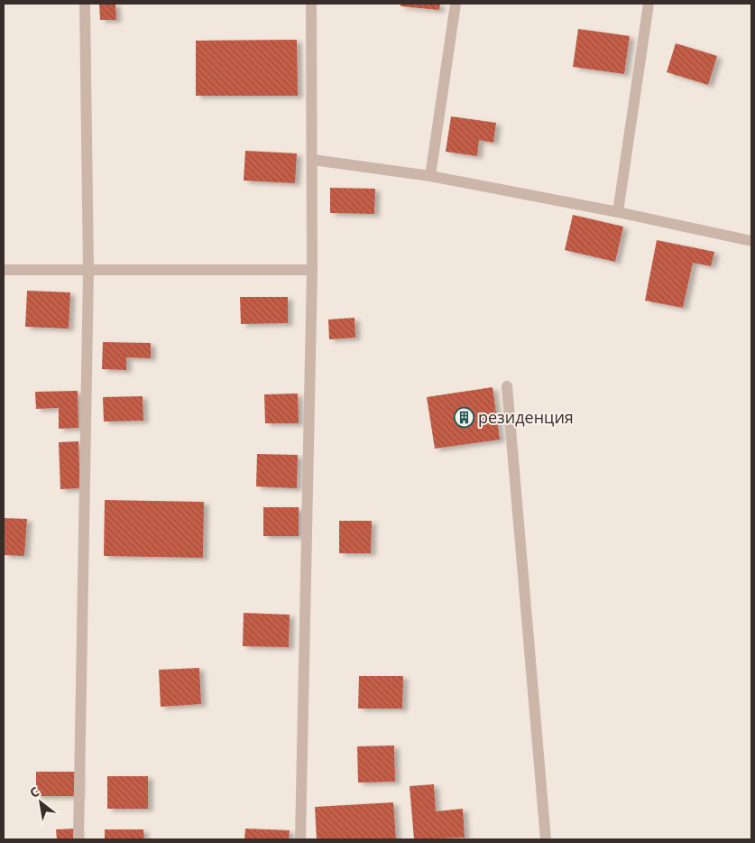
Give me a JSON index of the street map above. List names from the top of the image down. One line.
{"places":{"building":["резиденция"]},"north":"top left"}
